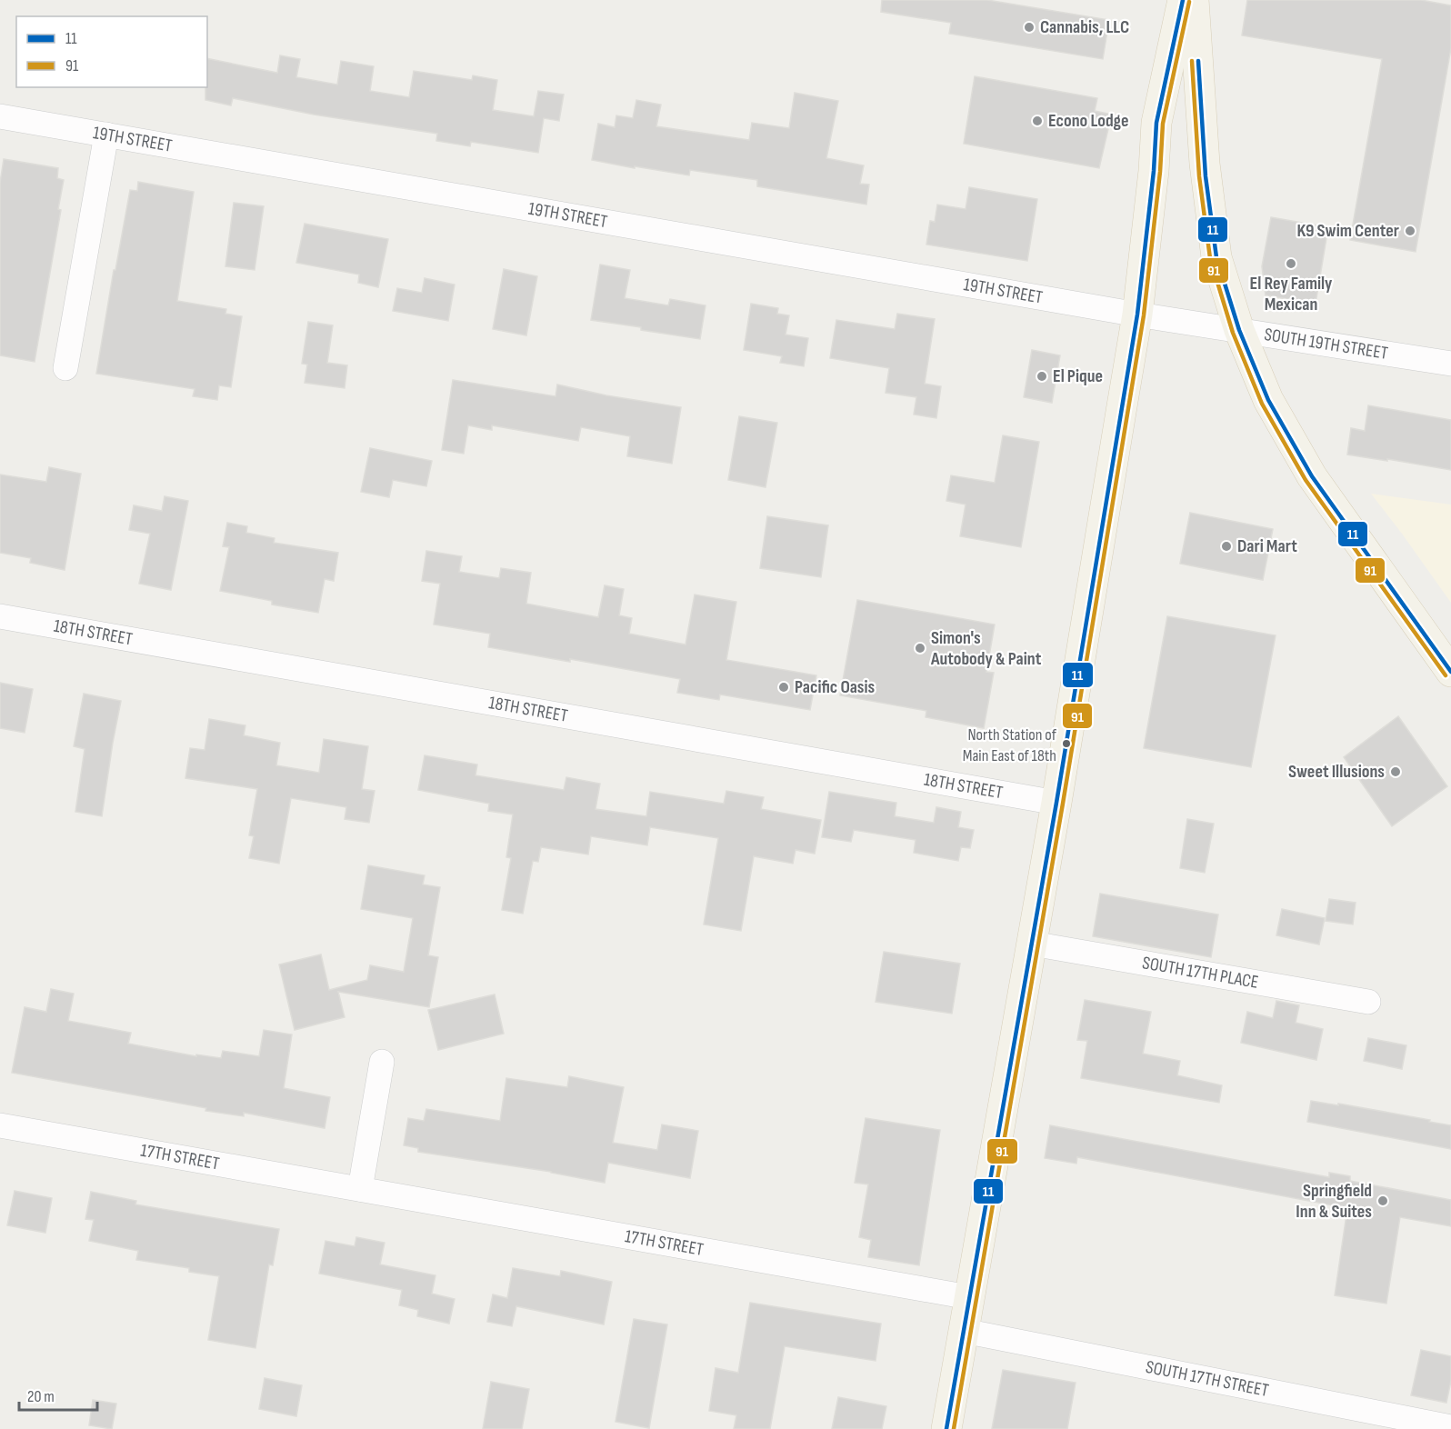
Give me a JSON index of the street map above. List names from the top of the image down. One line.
{"streets":{"street":["19TH STREET","SOUTH 19TH STREET","18TH STREET","SOUTH 17TH PLACE","17TH STREET","SOUTH 17TH STREET"]},"crossings":[["19TH STREET","SOUTH 19TH STREET"]],"places":["Cannabis, LLC","Econo Lodge","K9 Swim Center","El Rey Family Mexican","El Pique","Dari Mart","Simon's Autobody & Paint","Pacific Oasis","North Station of Main East of 18th","Sweet Illusions","Springfield Inn & Suites"],"lines":["transit line 11","transit line 91"],"legend":["11","91"],"scale_bar":"20 m"}
